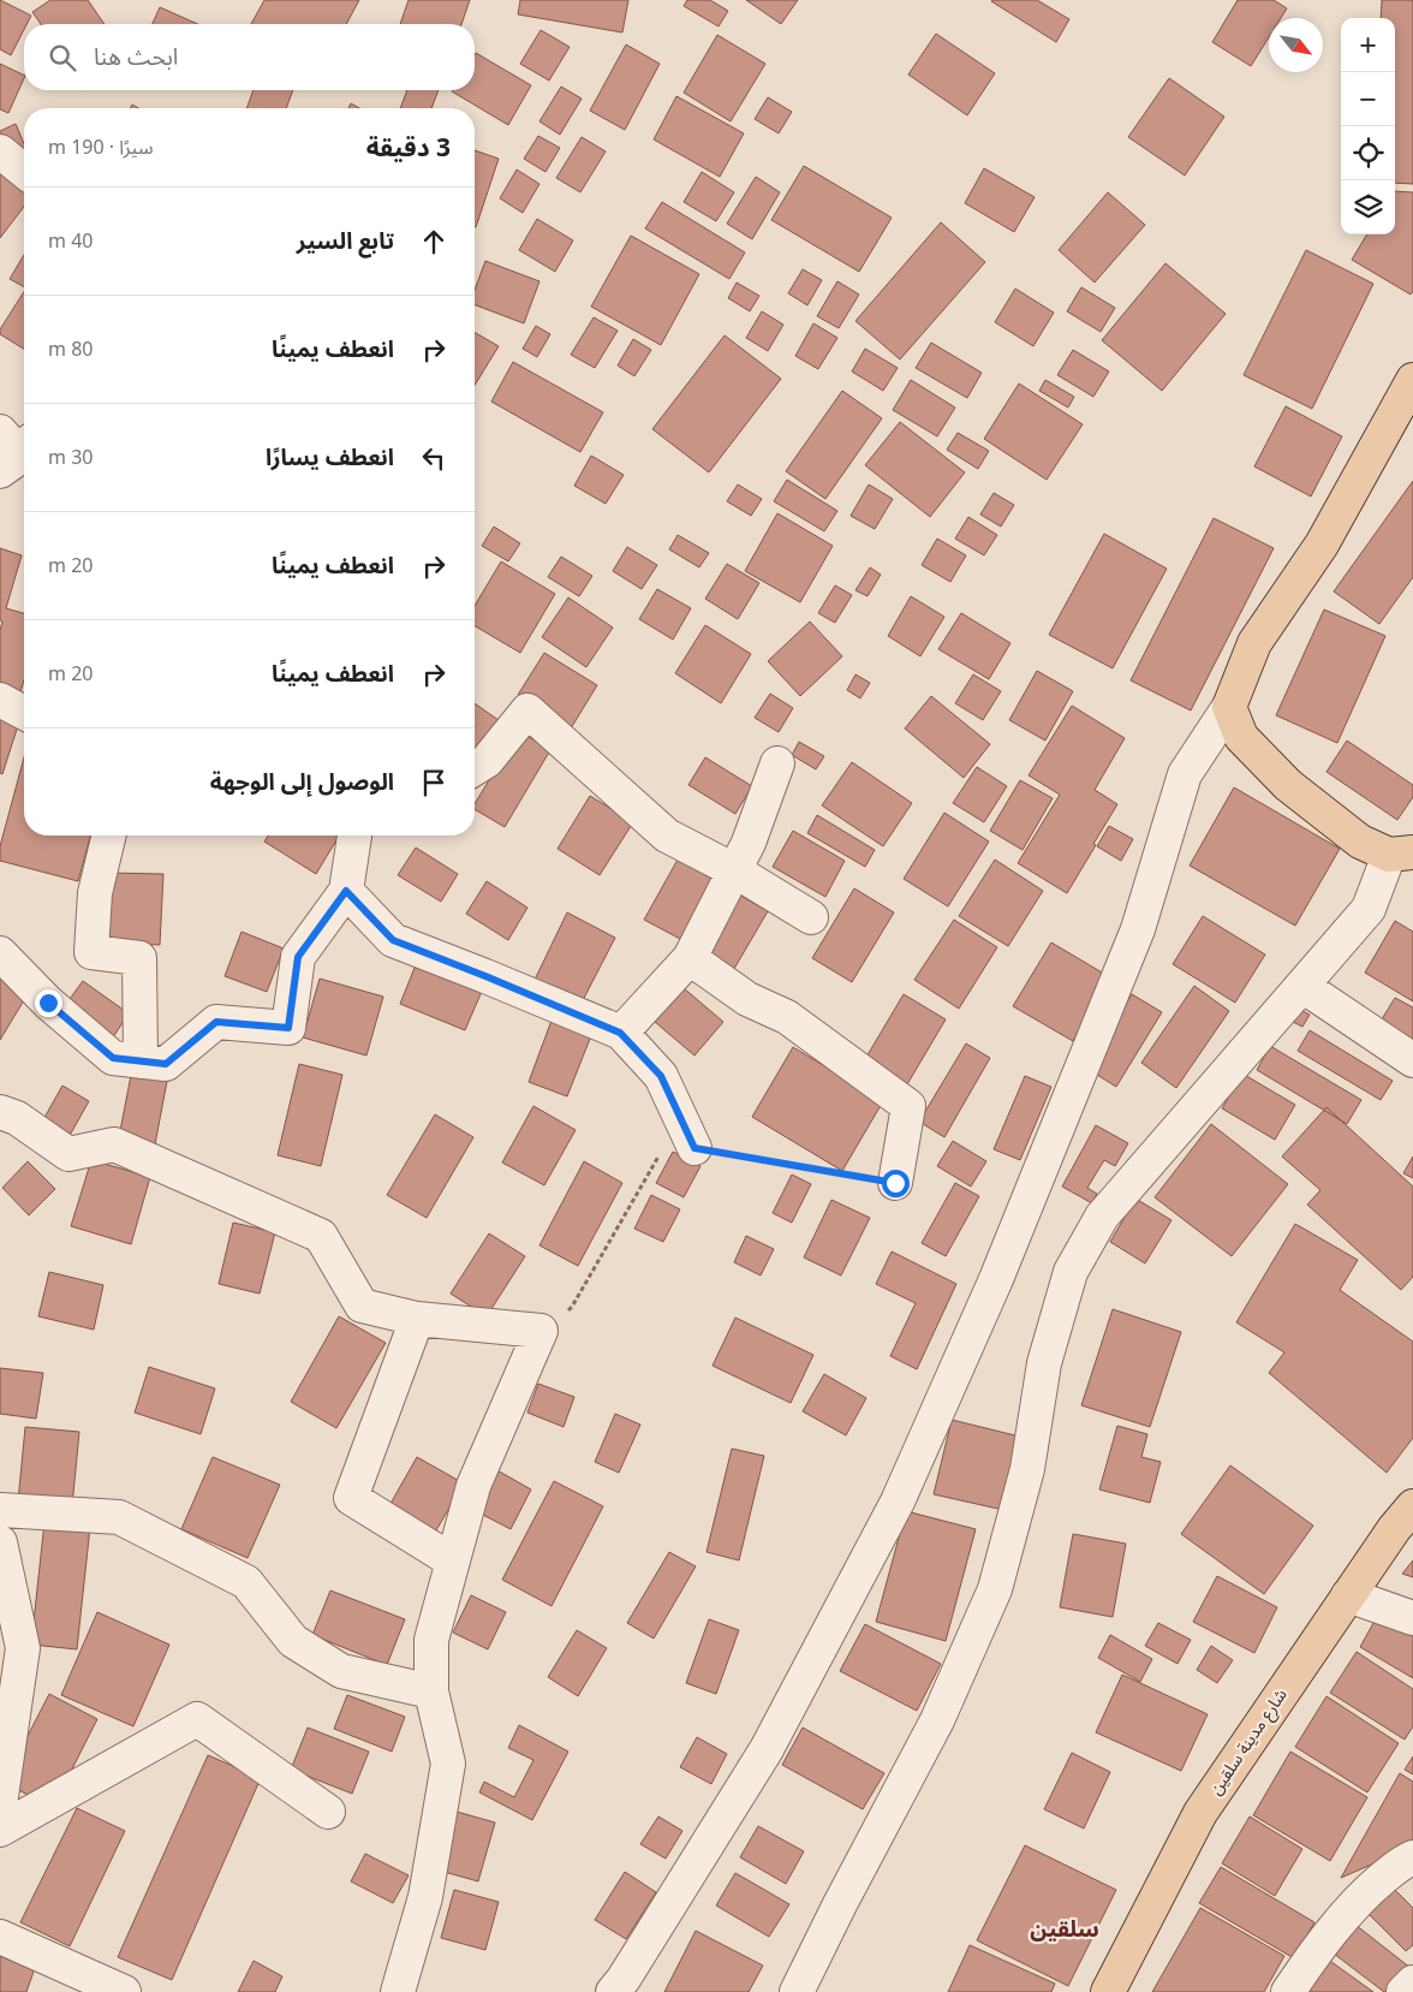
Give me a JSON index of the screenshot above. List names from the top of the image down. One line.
{"streets":{"main road":["شارع مدينة سلقين"]},"districts":["سلقين"],"north":"bottom right","page":{"map_buttons":["+","−"],"search":"ابحث هنا","heading":["3 دقيقة","سيرًا · 190 m"],"list":[["تابع السير","40 m"],["انعطف يمينًا","80 m"],["انعطف يسارًا","30 m"],["انعطف يمينًا","20 m"],["انعطف يمينًا","20 m"],"الوصول إلى الوجهة"]}}
